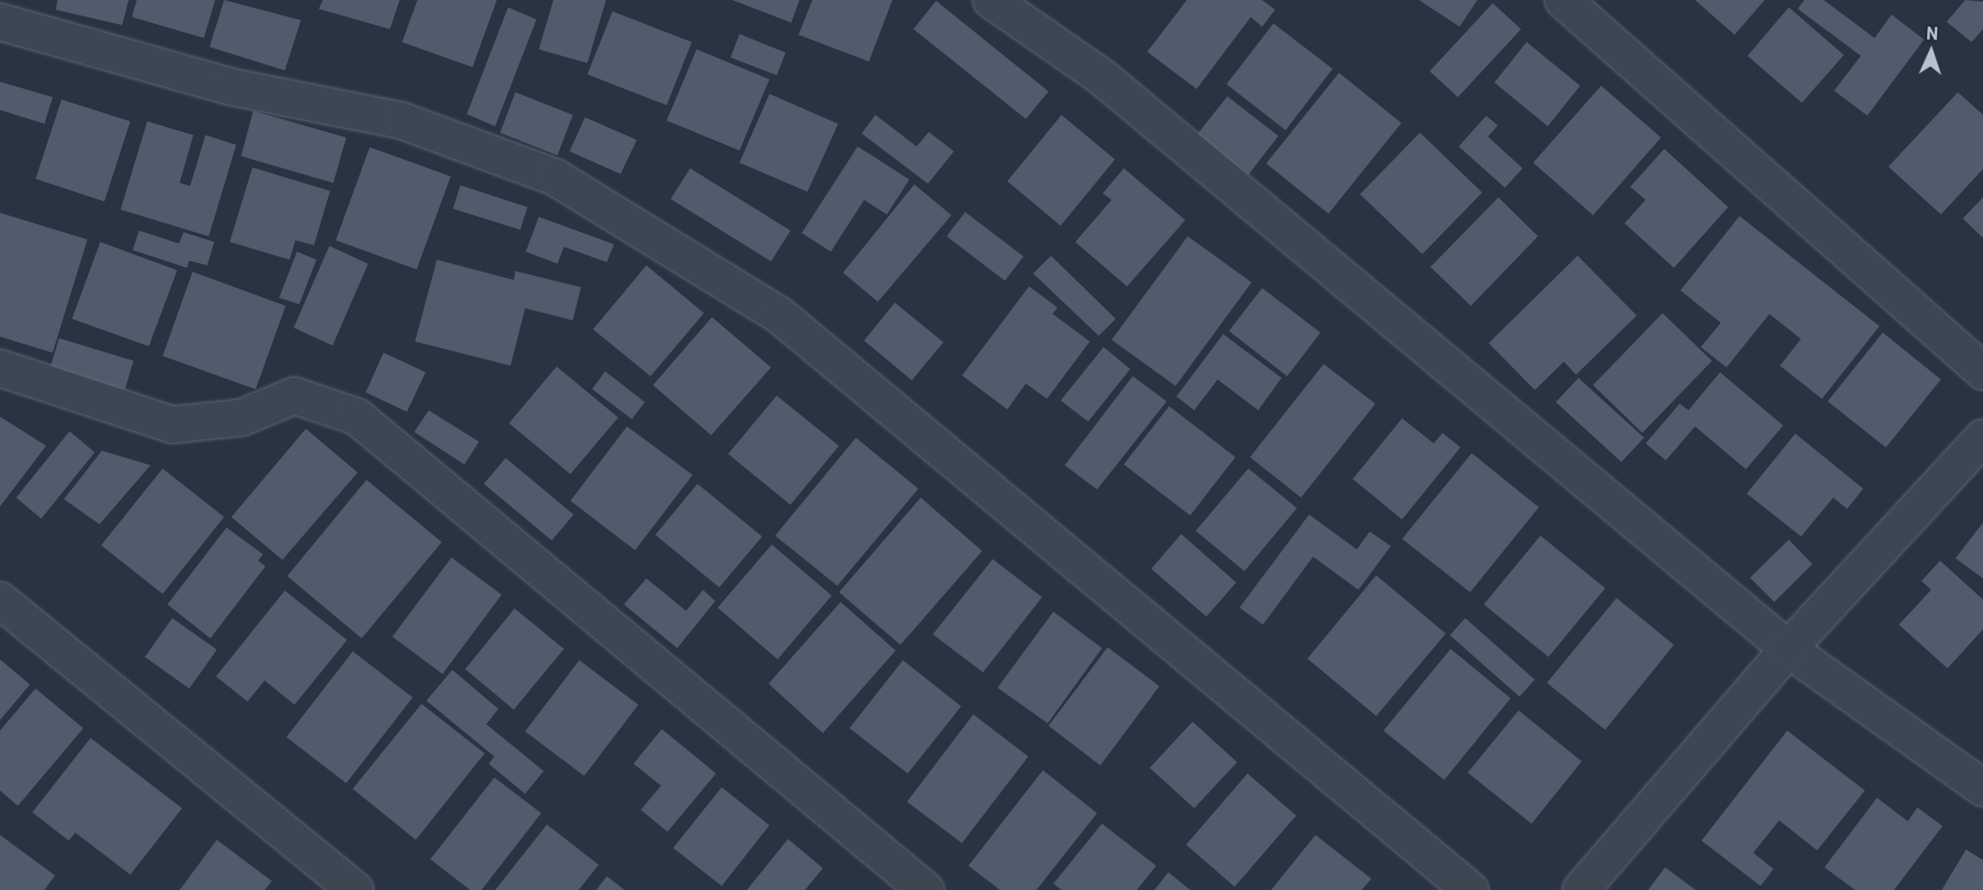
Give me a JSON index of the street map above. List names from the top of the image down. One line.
{"north":"top"}
